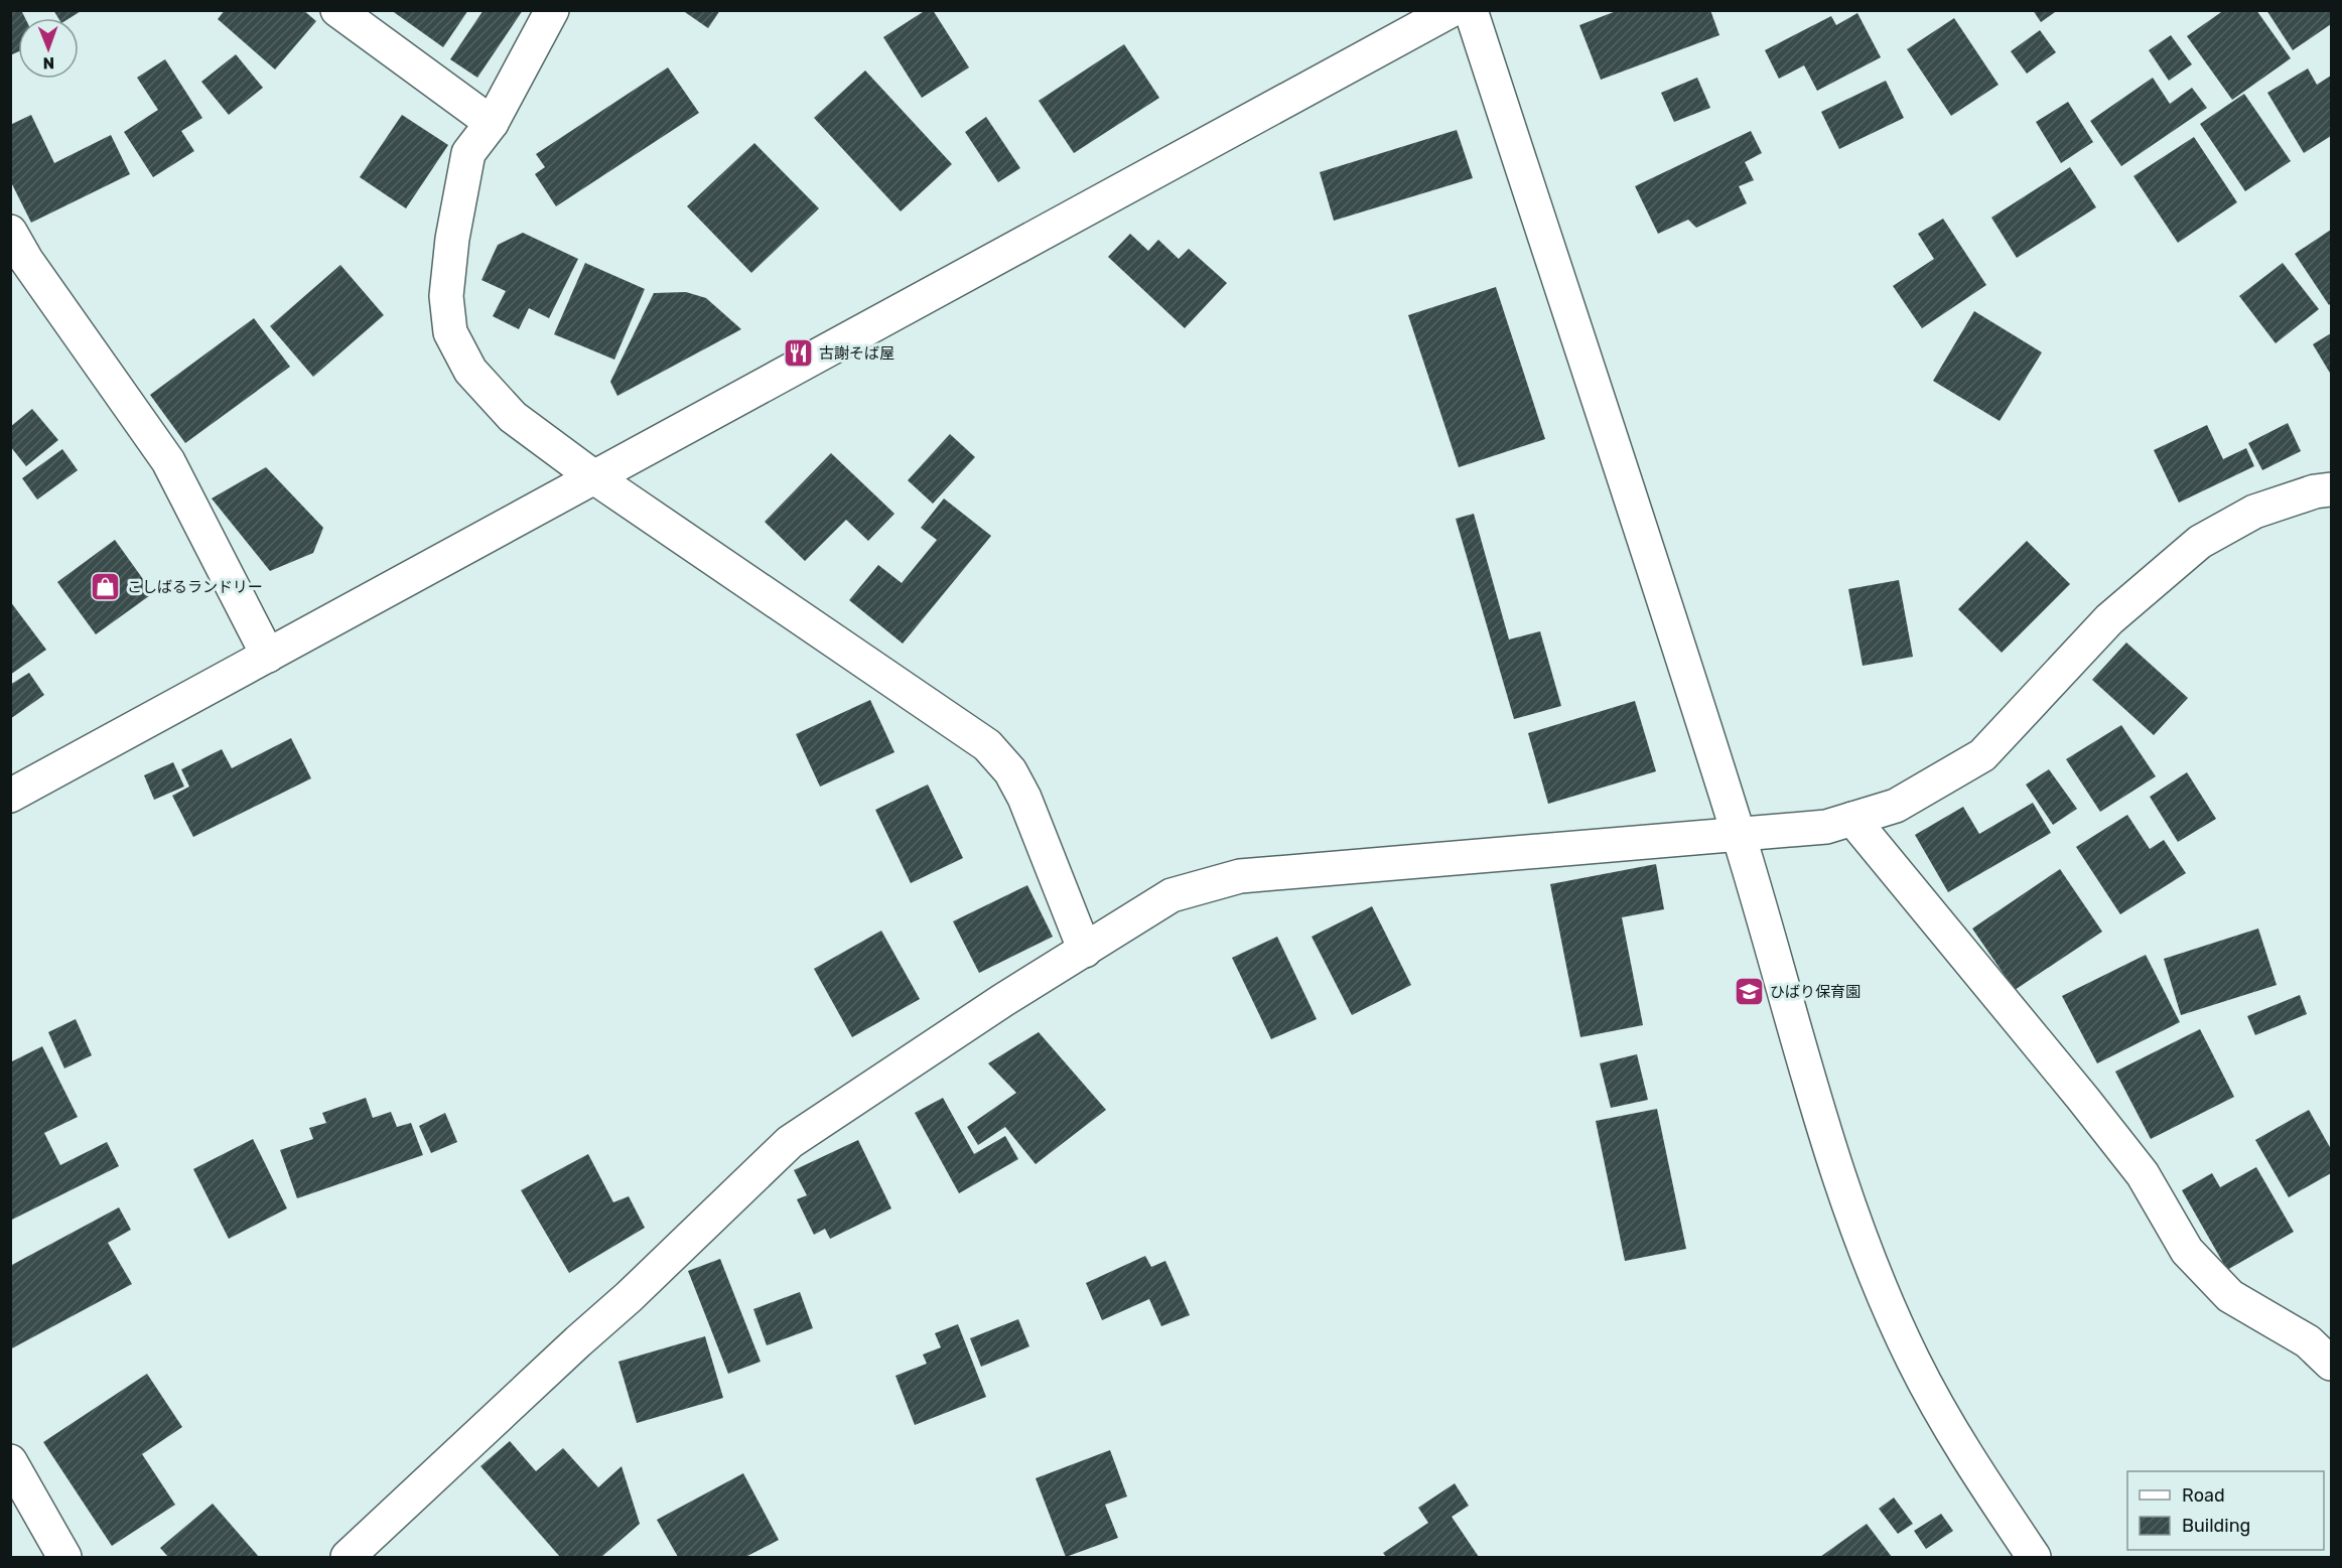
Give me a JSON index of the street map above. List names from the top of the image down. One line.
{"places":{"restaurant":["古謝そば屋"],"shop":["こしばるランドリー"],"school or university":["ひばり保育園"]},"legend":["Road","Building"],"north":"bottom"}
